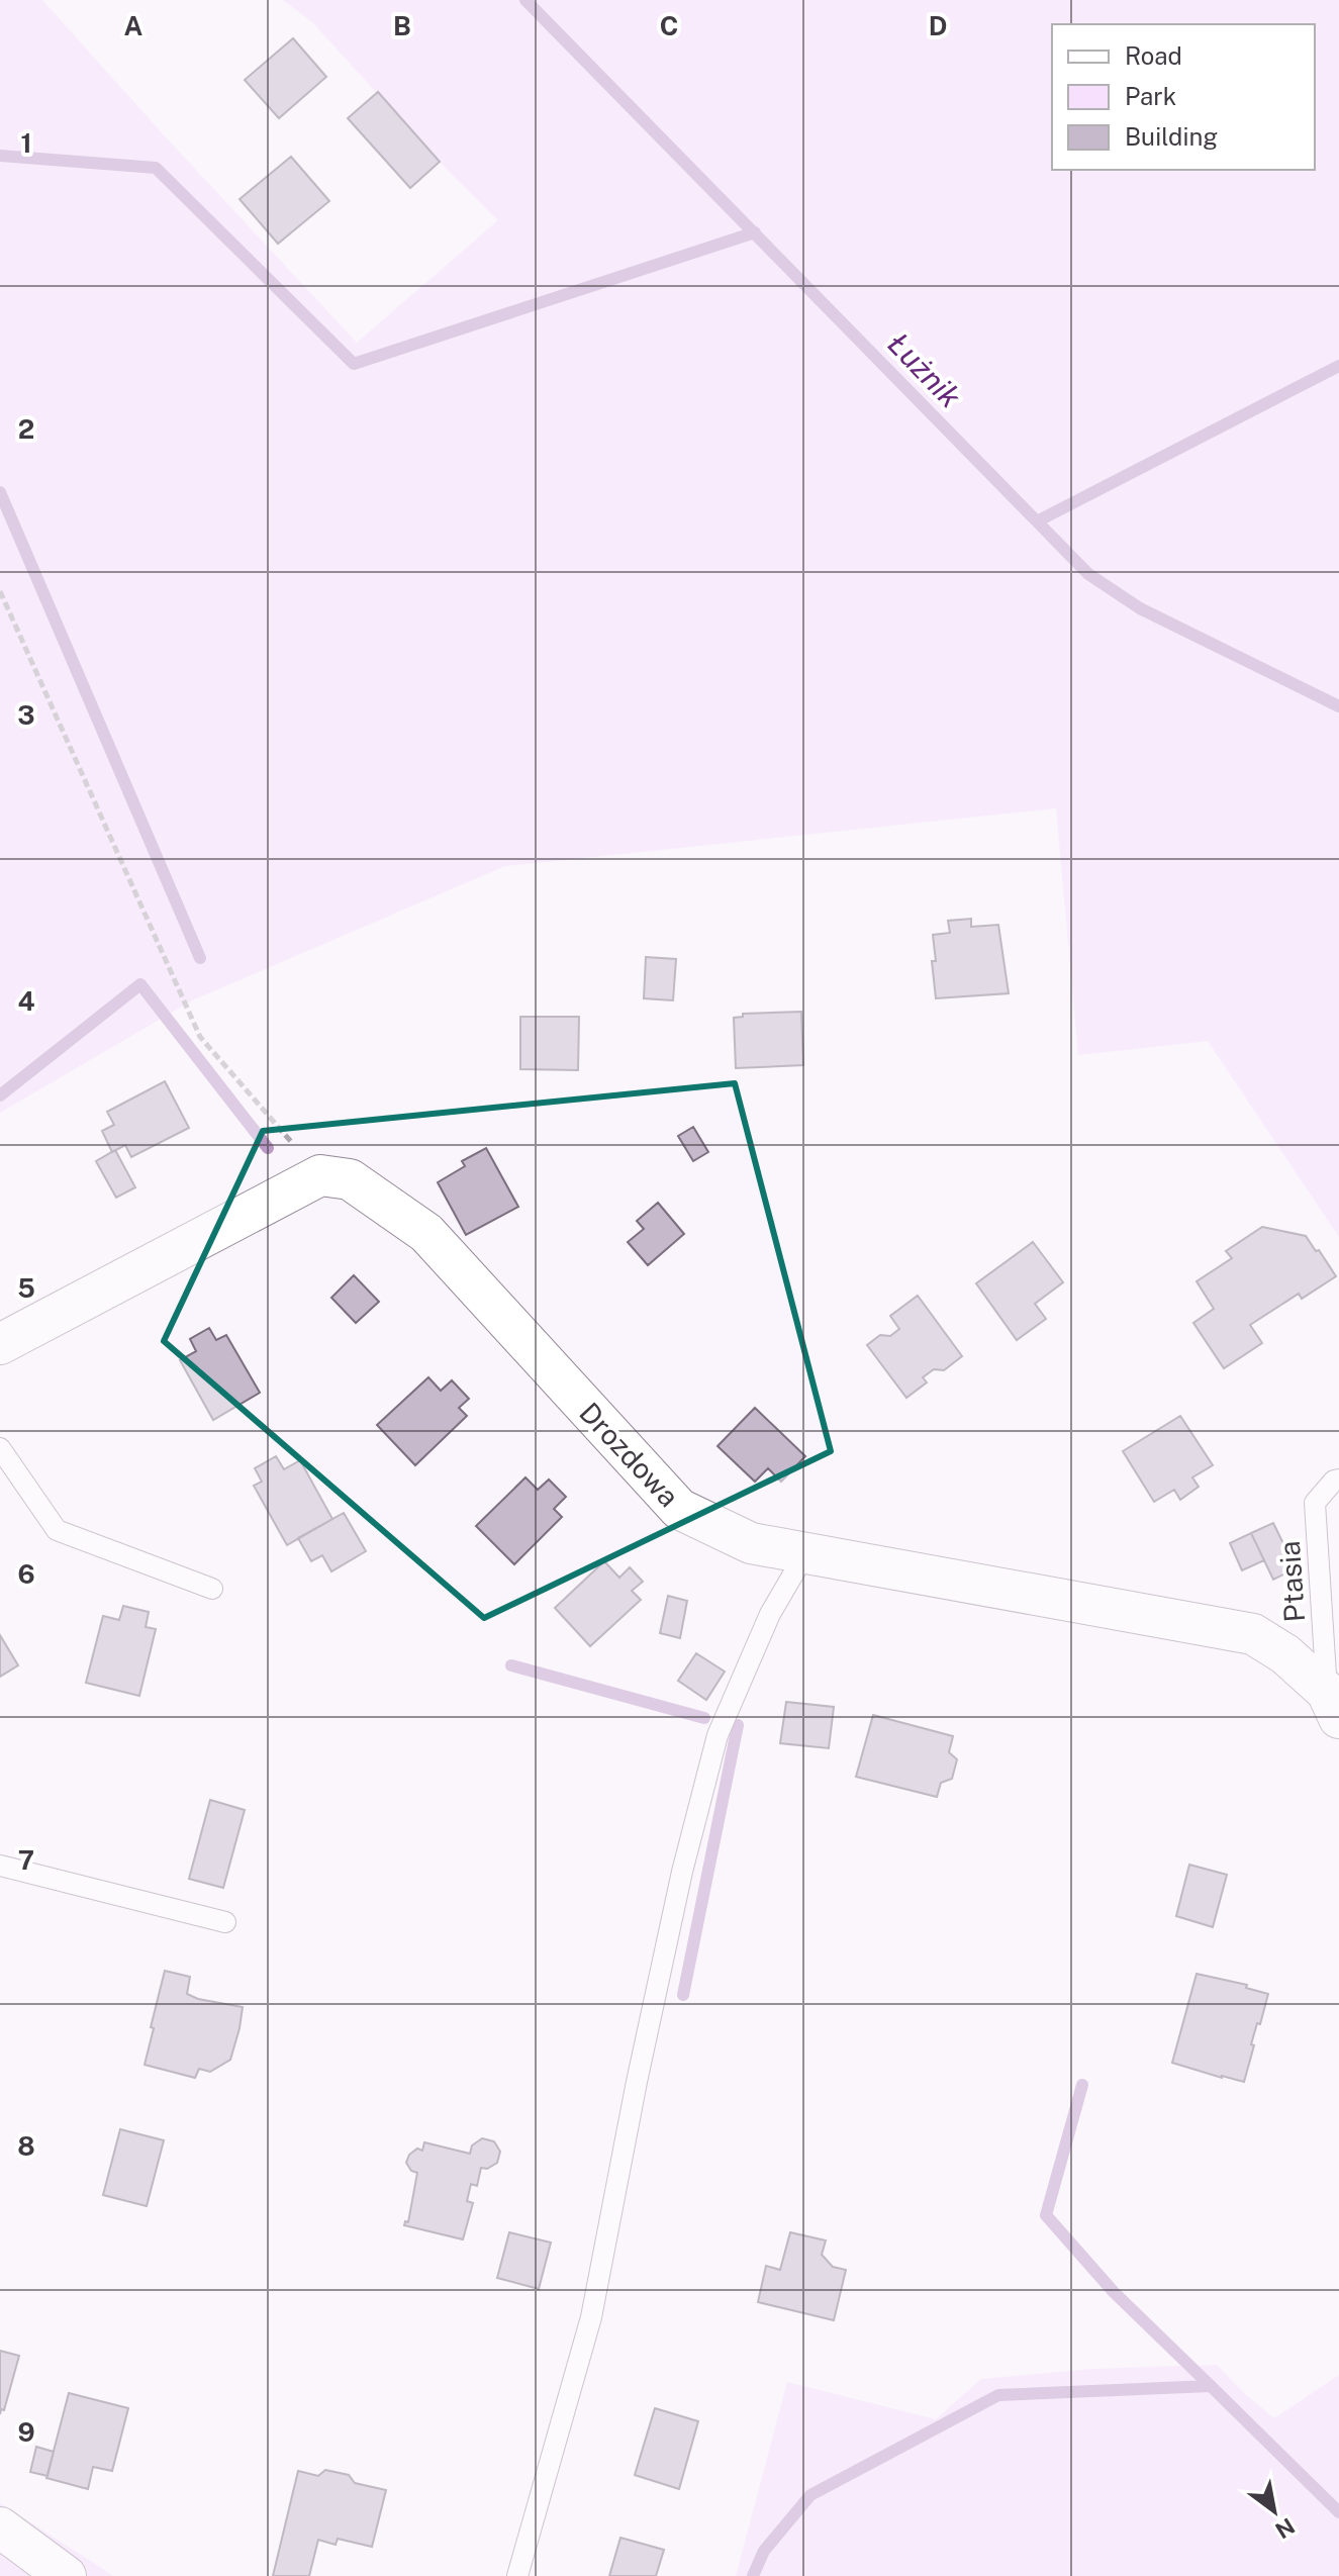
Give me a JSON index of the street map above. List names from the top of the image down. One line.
{"streets":{"street":["Drozdowa"],"lane":["Ptasia"]},"crossings":[["Drozdowa","Ptasia"]],"water":["Łużnik"],"legend":["Road","Park","Building"],"north":"bottom right","grid":{"columns":["A","B","C","D"],"rows":["1","2","3","4","5","6","7","8","9"]}}
